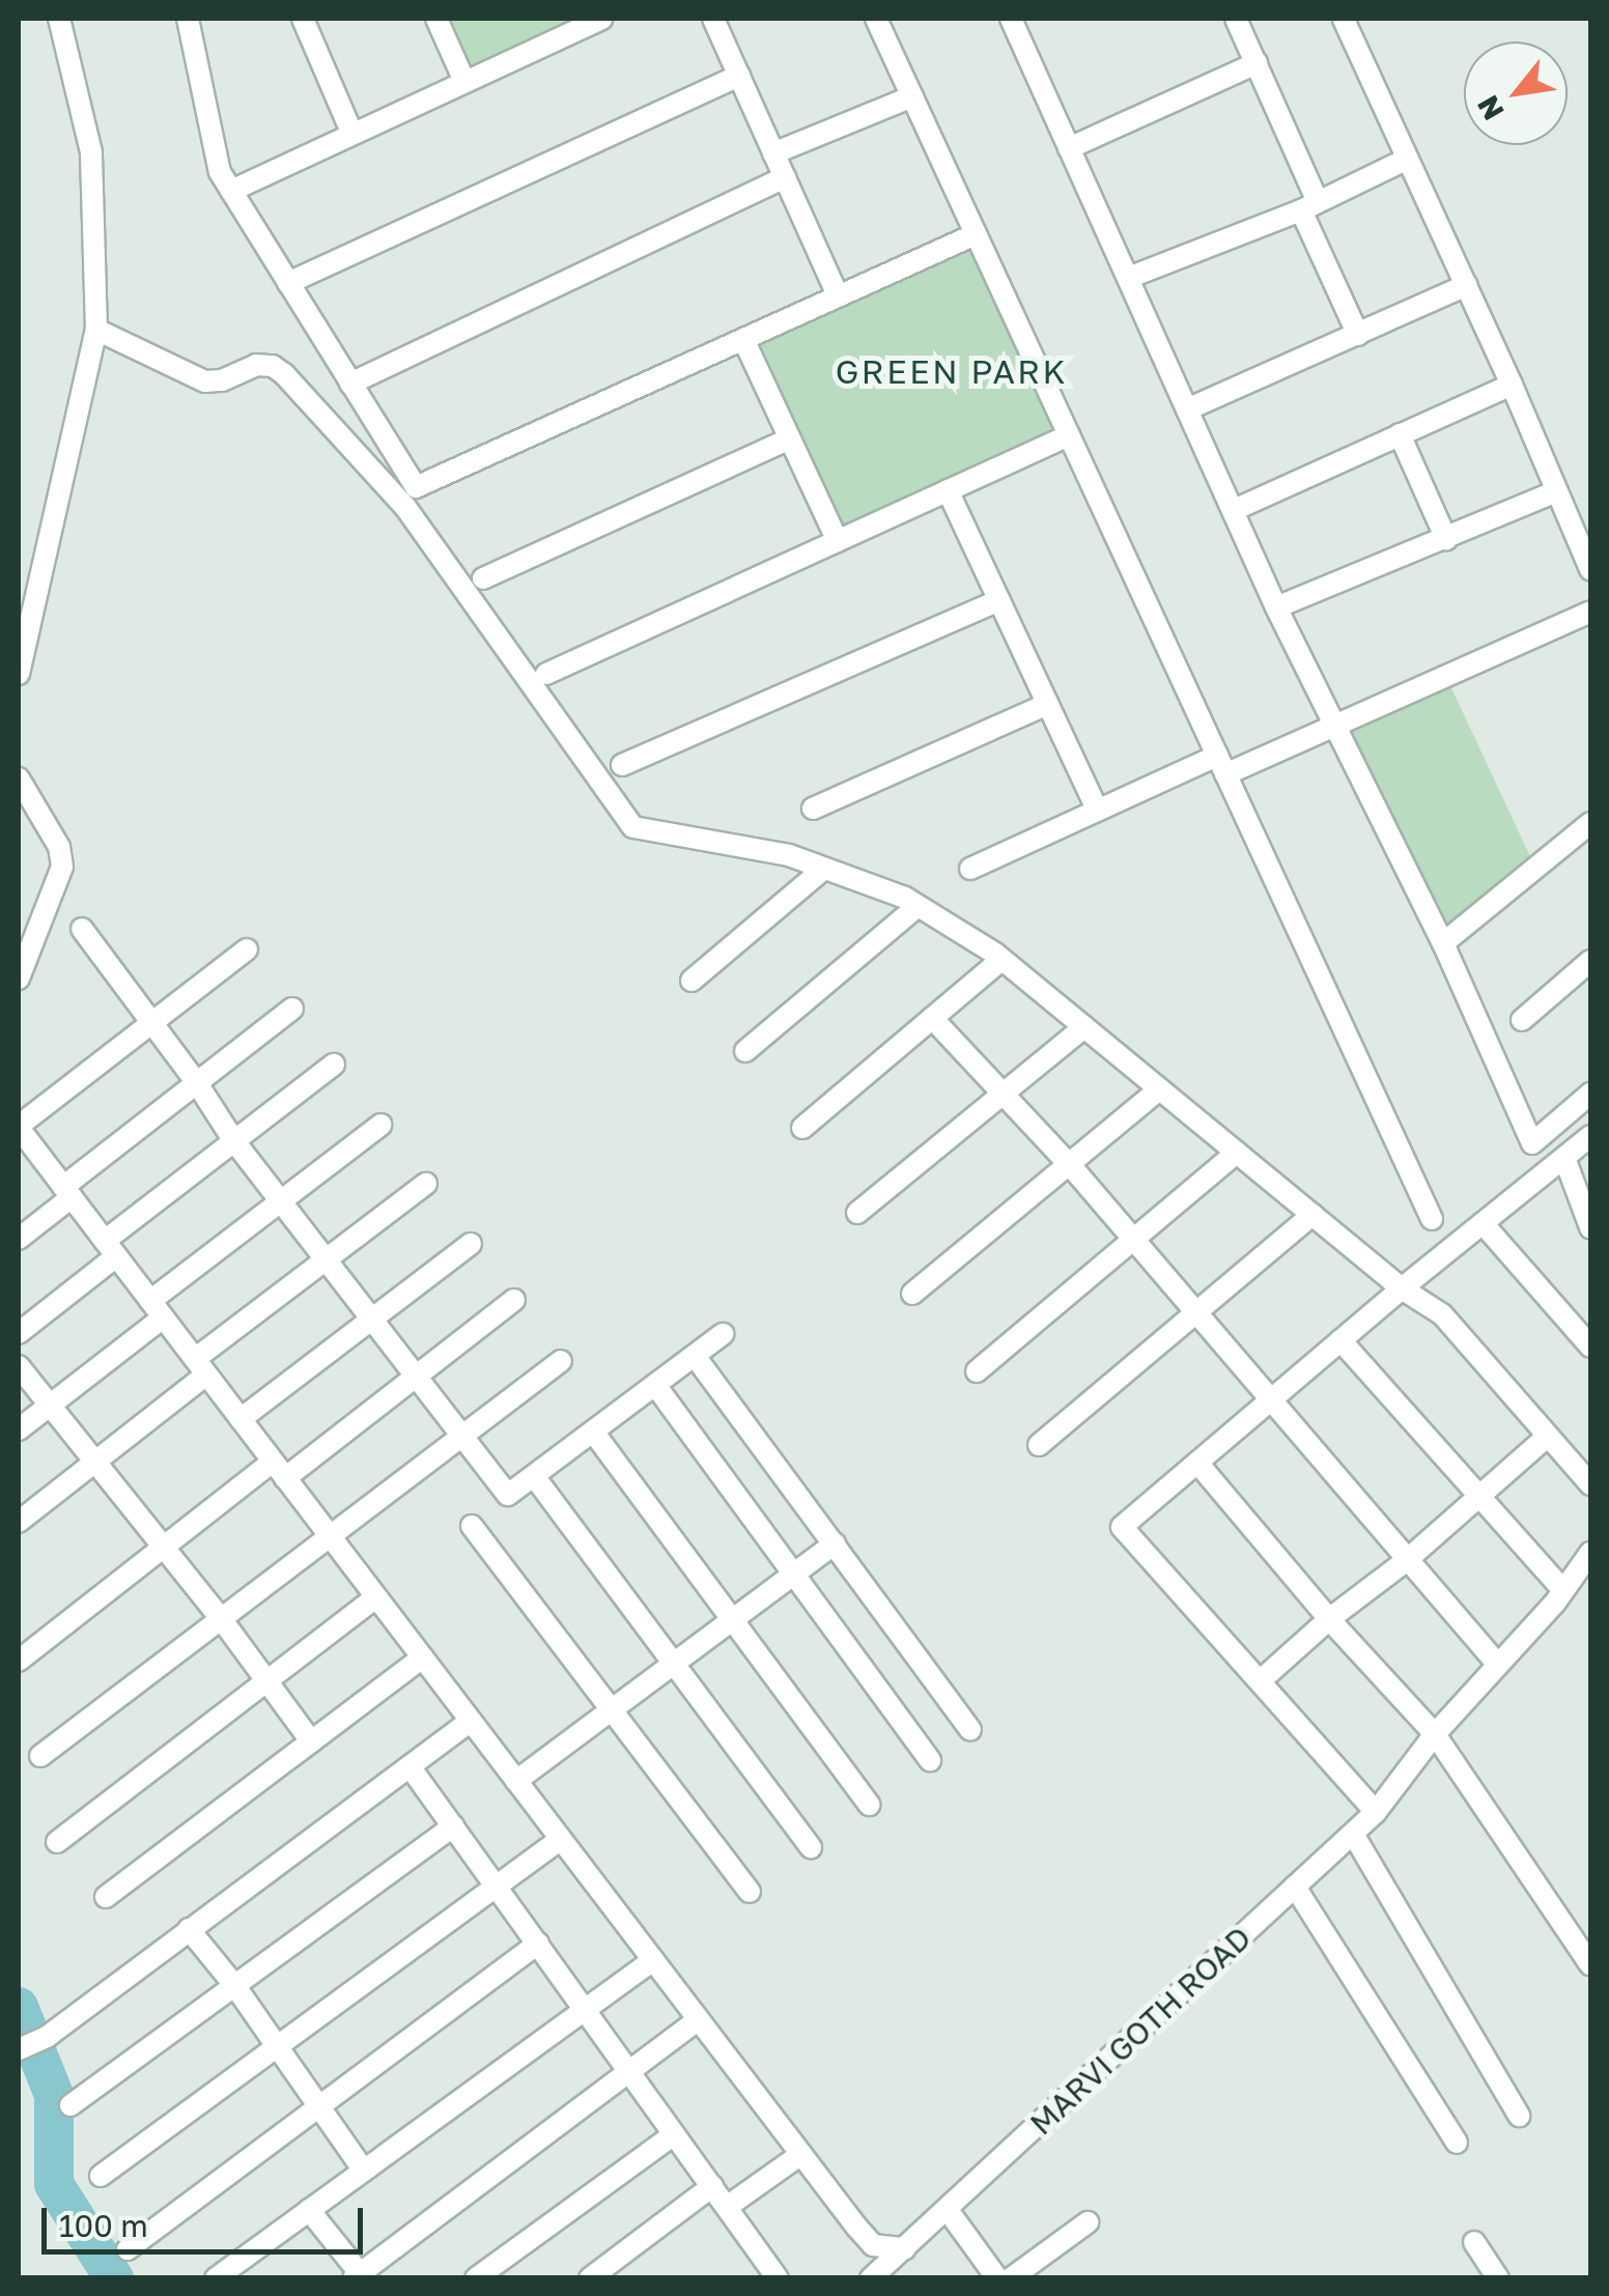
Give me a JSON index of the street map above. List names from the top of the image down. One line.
{"streets":{"street":["MARVI GOTH ROAD"]},"districts":["GREEN PARK"],"scale_bar":"100 m","north":"bottom left"}
